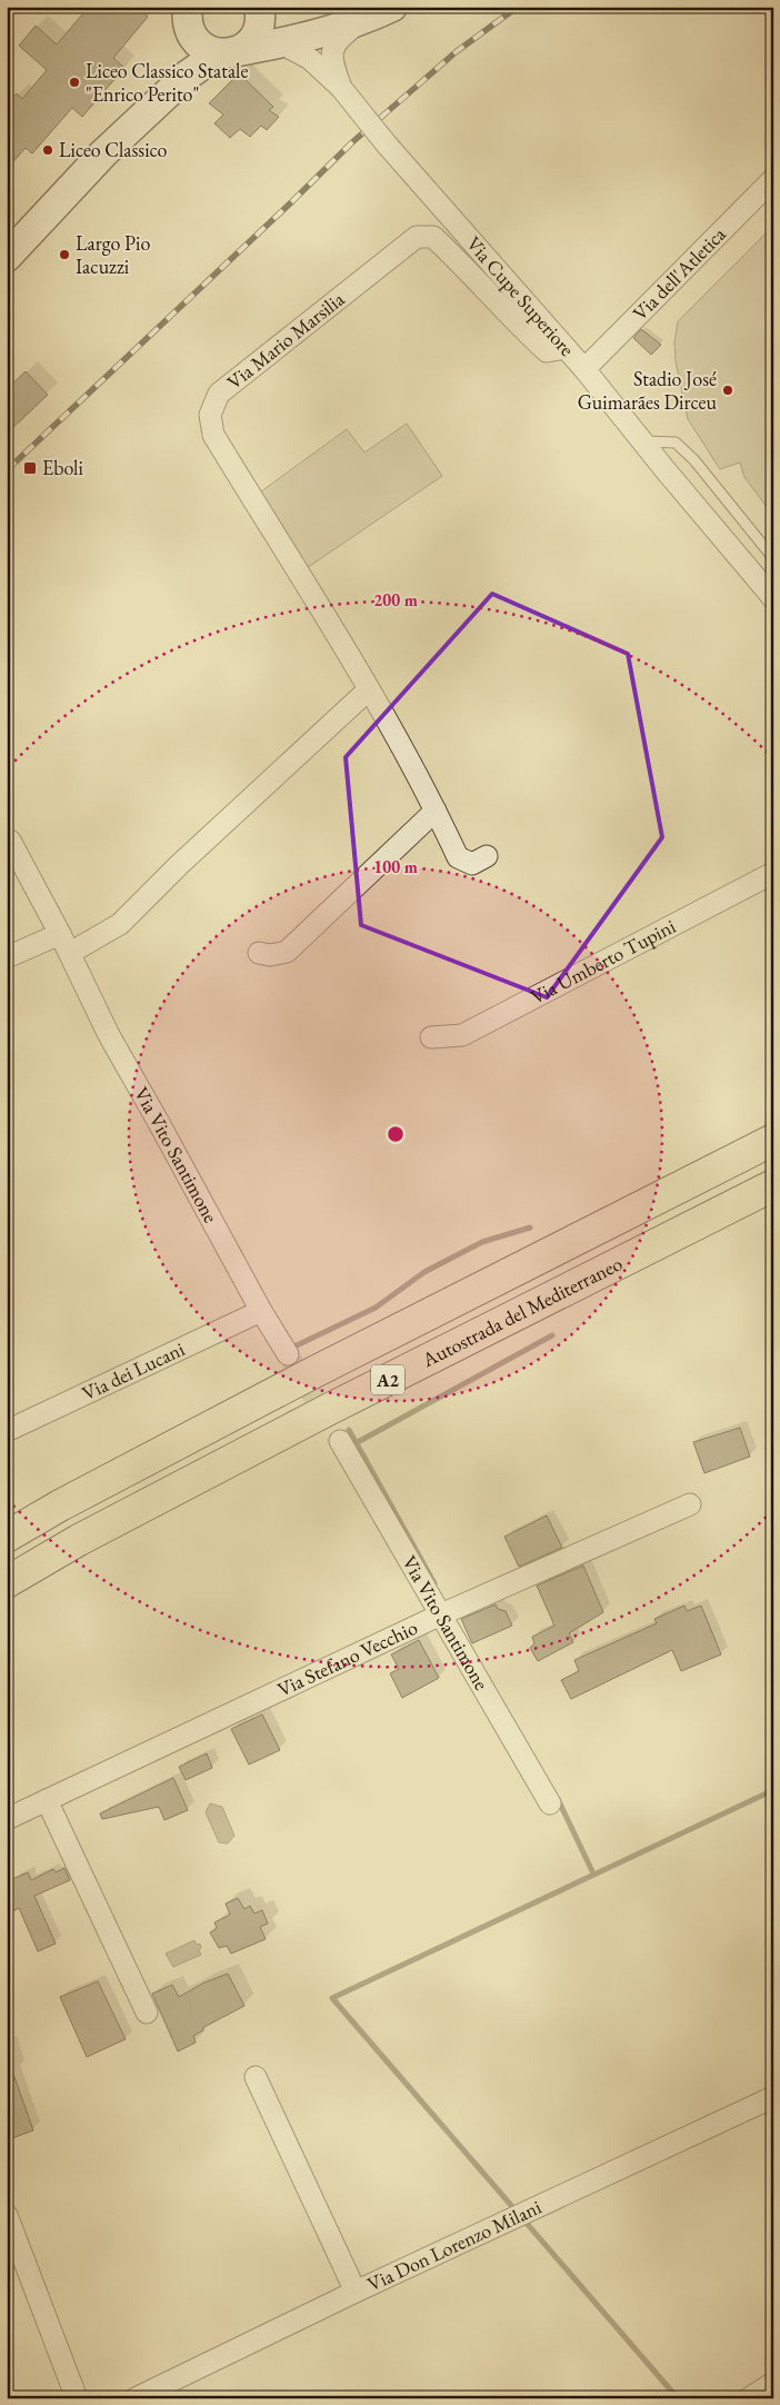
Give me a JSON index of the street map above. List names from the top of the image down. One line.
{"streets":{"highway":["Autostrada del Mediterraneo","A2"],"street":["Via dell'Atletica","Via Cupe Superiore","Via Mario Marsilia","Via Umberto Tupini","Via Vito Santimone","Via dei Lucani","Via Stefano Vecchio","Via Don Lorenzo Milani"]},"crossings":[["Via dell'Atletica","Via Cupe Superiore"],["Via Cupe Superiore","Via Mario Marsilia"],["Via Vito Santimone","Via dei Lucani"],["Via Vito Santimone","Via Stefano Vecchio"]],"places":{"other":["Liceo Classico Statale \"Enrico Perito\"","Liceo Classico","Largo Pio Iacuzzi","Stadio José Guimarães Dirceu"],"transit":["Eboli"]},"rings":["200 m","100 m"]}
